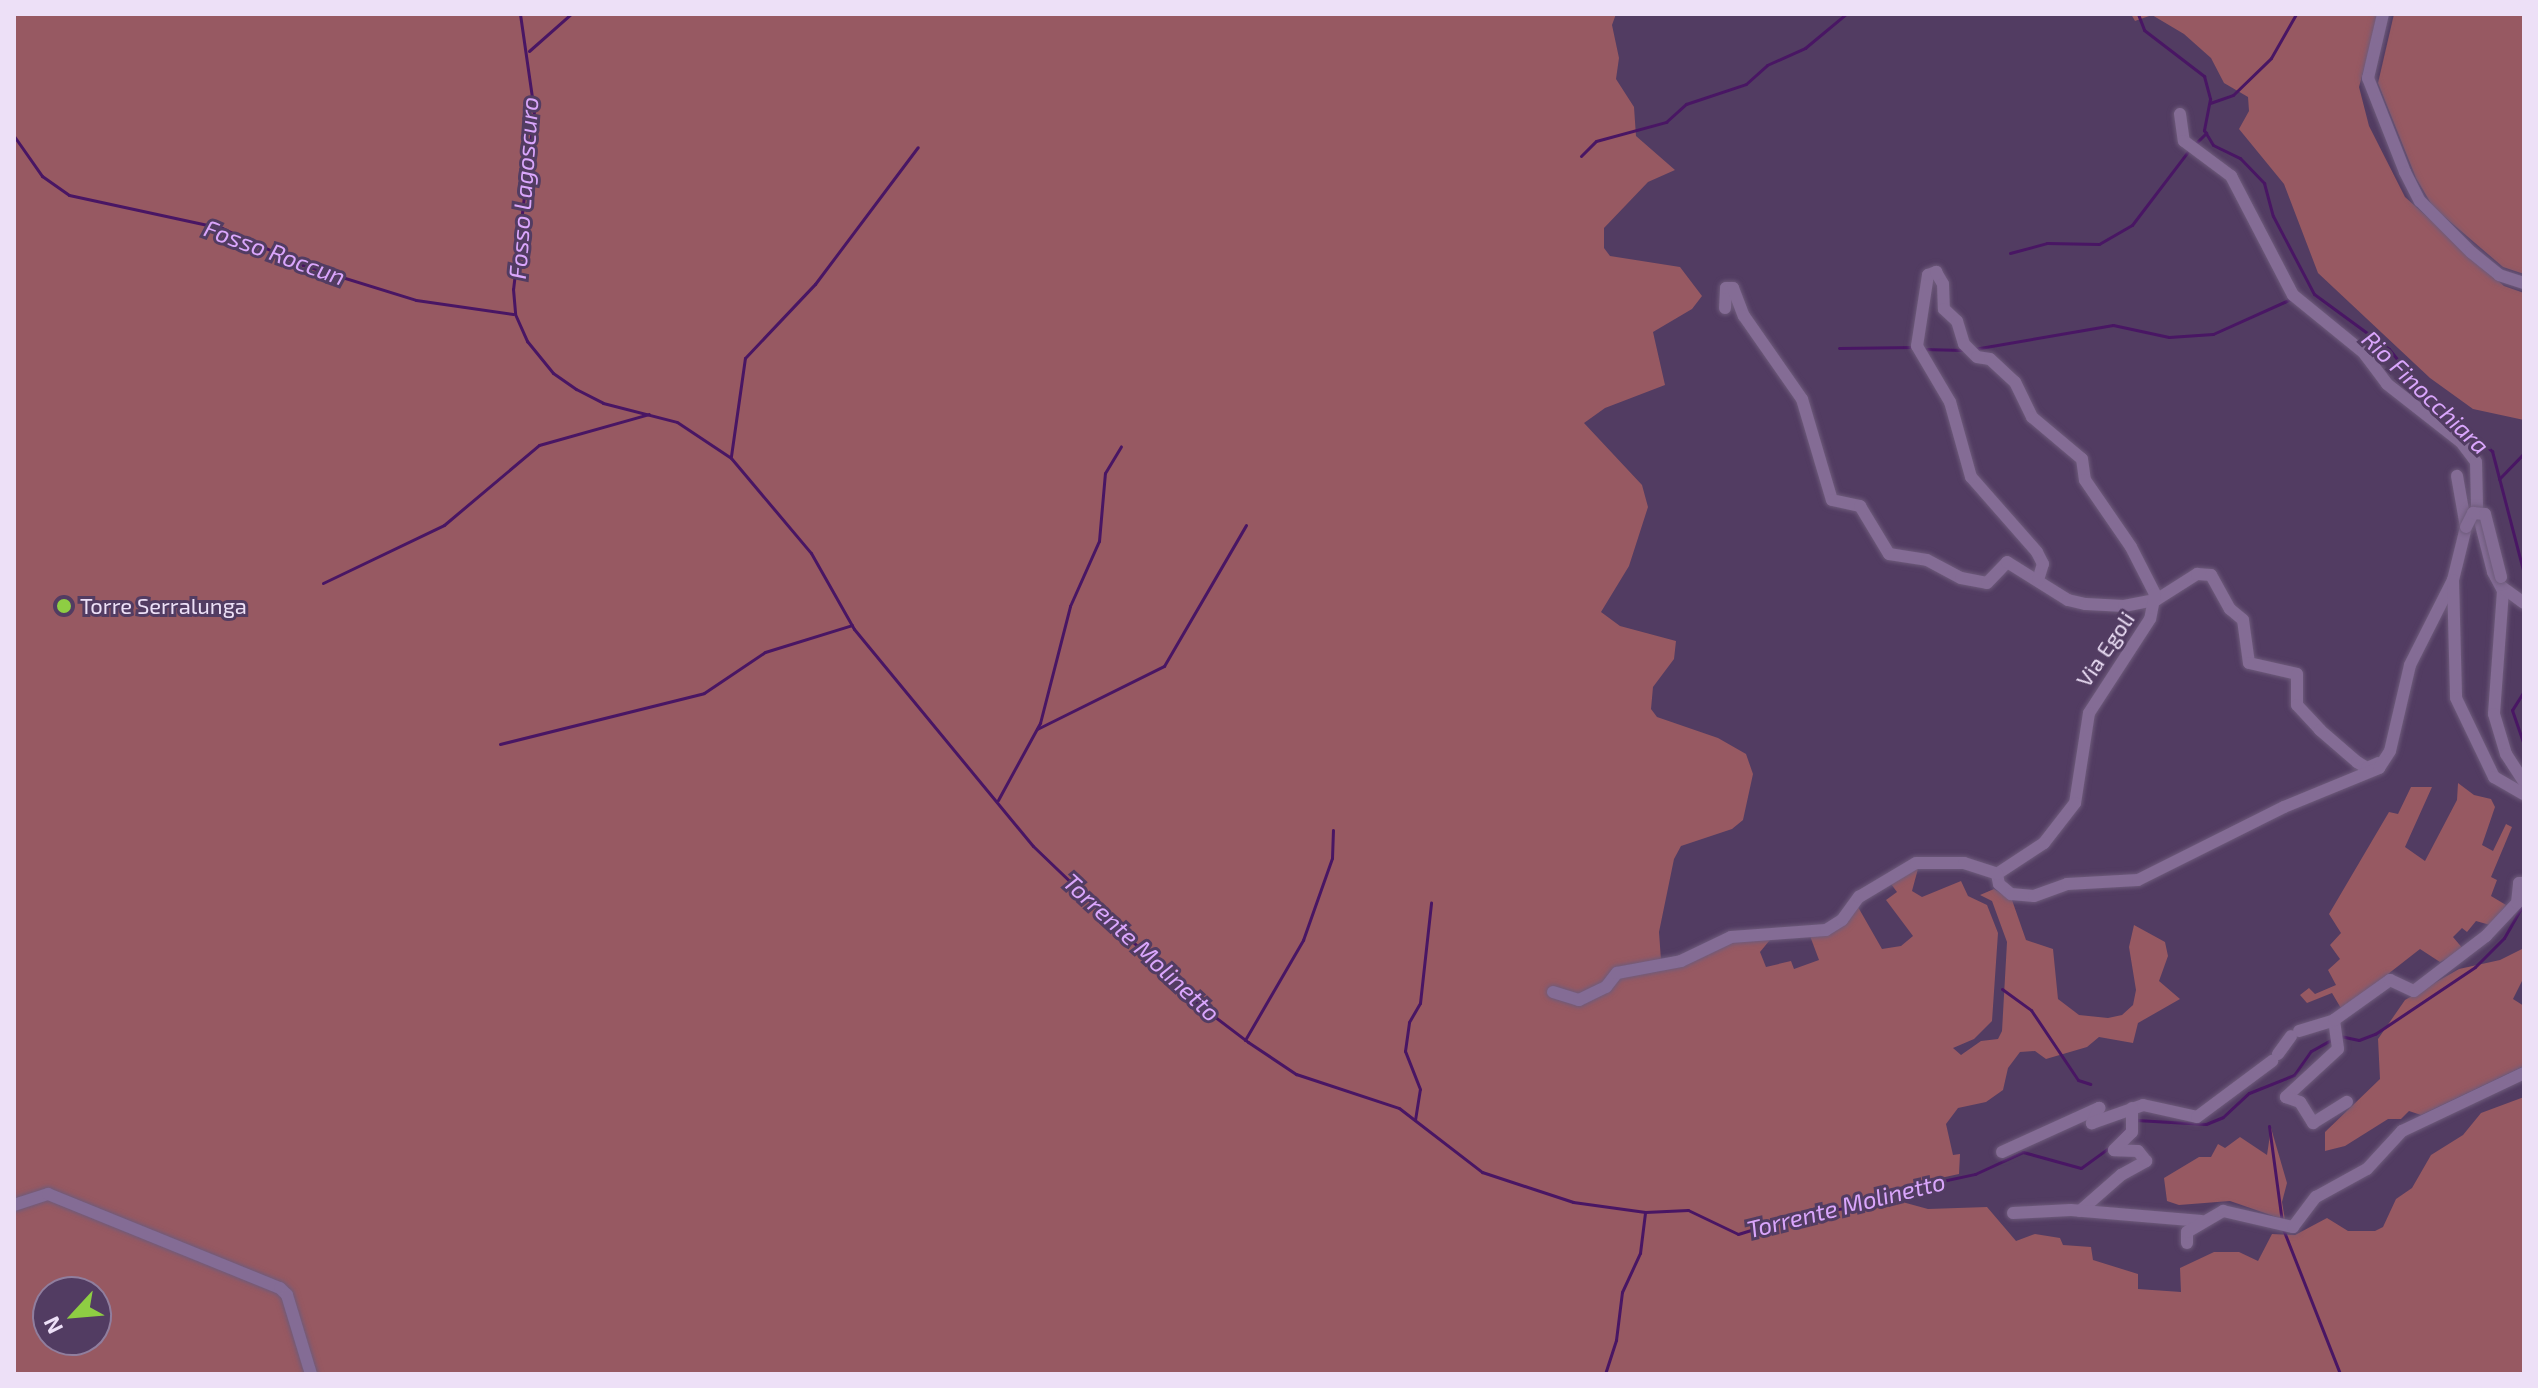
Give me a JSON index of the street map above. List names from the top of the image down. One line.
{"streets":{"street":["Via Egoli"]},"water":["Fosso Lagoscuro","Fosso Roccun","Rio Finocchiara","Torrente Molinetto"],"places":["Torre Serralunga"],"north":"bottom left"}
